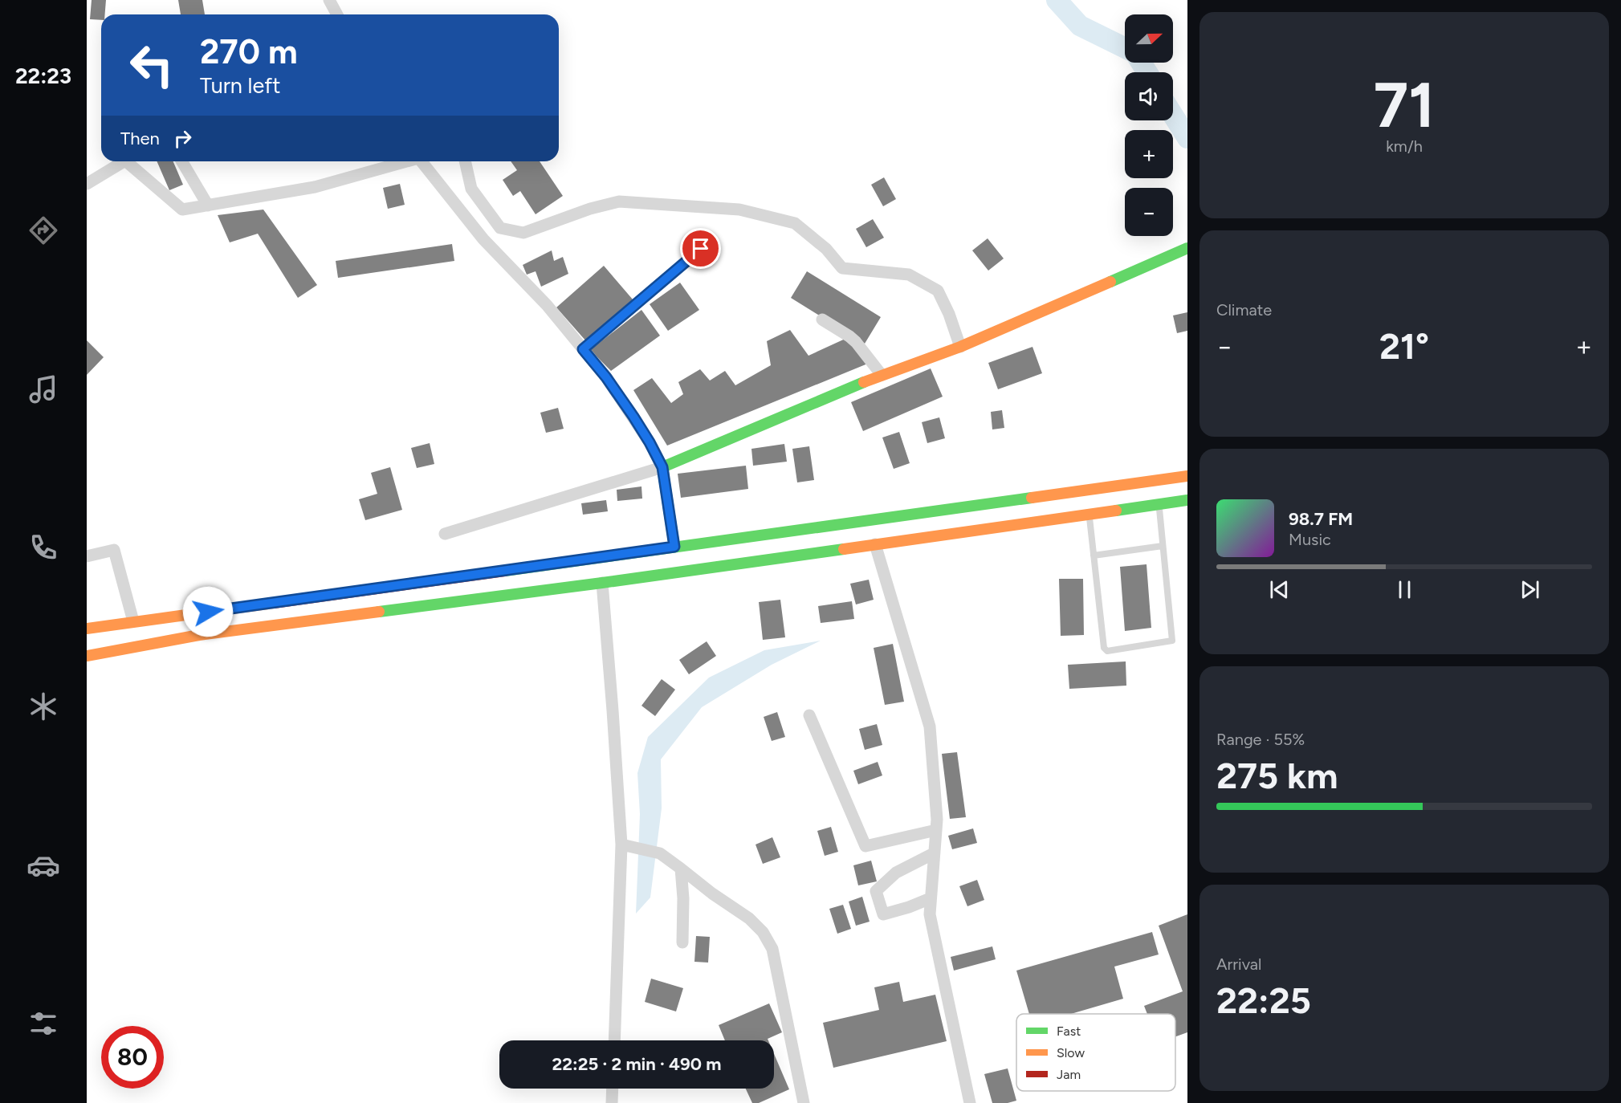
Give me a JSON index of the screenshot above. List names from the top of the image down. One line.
{"legend":["Fast","Slow","Jam"],"north":"right","page":{"tabs":"22:23","tile":[["71","km/h"],"Climate",["Range · 55%","275 km"],["Arrival","22:25"]],"map_buttons":["+","−"],"turn":["270 m","Turn left"],"then":"Then","heat":["−","21°","+"],"song":["98.7 FM","Music"],"limit":"80","trip":"22:25 · 2 min · 490 m"}}
